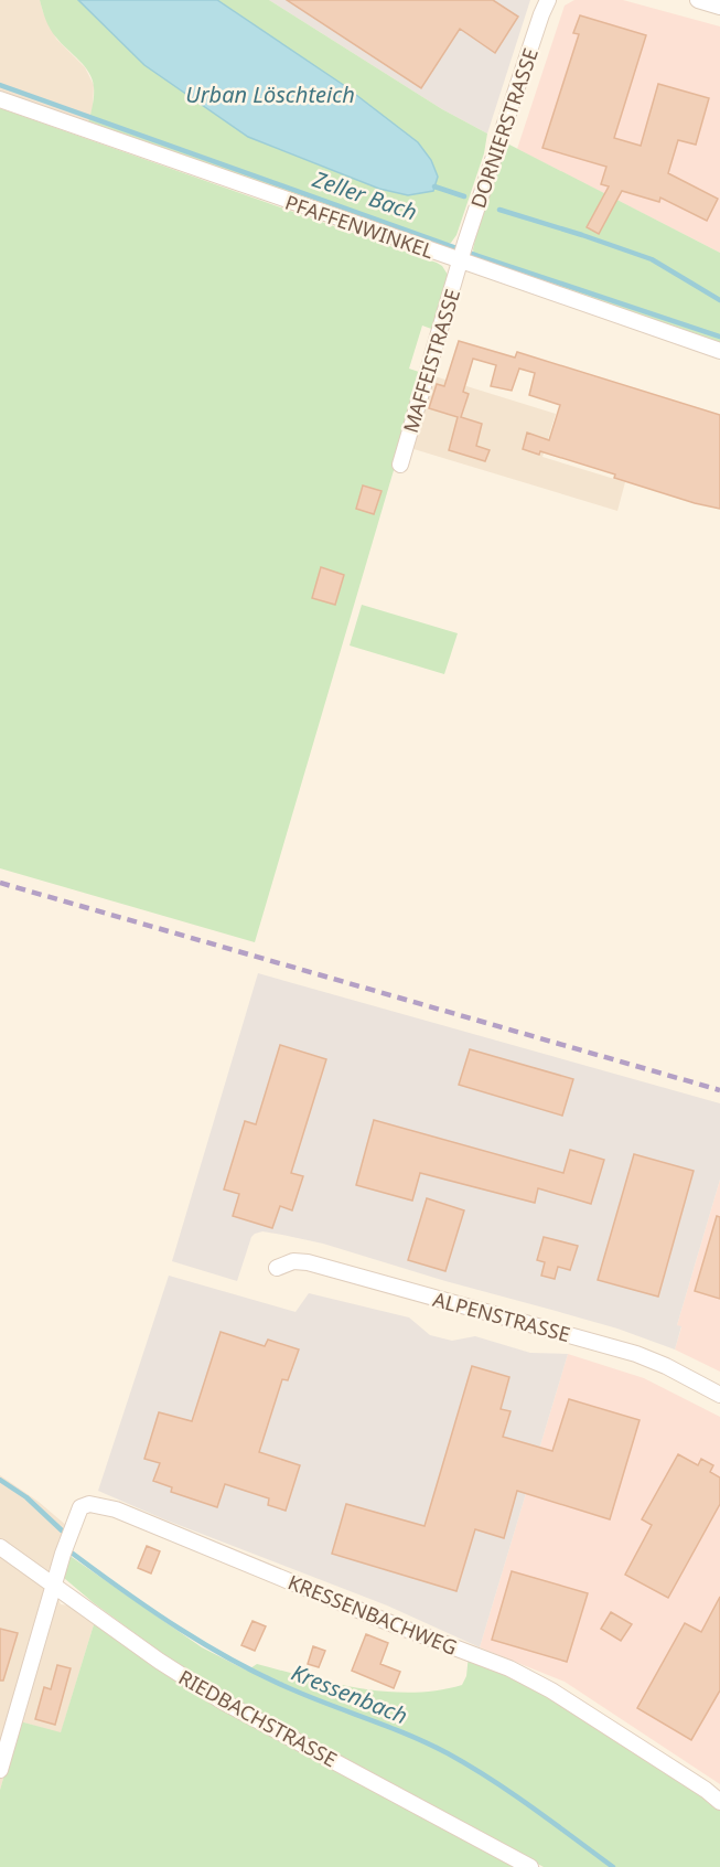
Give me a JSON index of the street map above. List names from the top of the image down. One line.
{"streets":{"street":["DORNIERSTRASSE","PFAFFENWINKEL","MAFFEISTRASSE","ALPENSTRASSE","KRESSENBACHWEG","RIEDBACHSTRASSE"]},"crossings":[["DORNIERSTRASSE","PFAFFENWINKEL"],["DORNIERSTRASSE","MAFFEISTRASSE"],["PFAFFENWINKEL","MAFFEISTRASSE"],["KRESSENBACHWEG","RIEDBACHSTRASSE"]],"water":["Urban Löschteich","Zeller Bach","Kressenbach"]}
